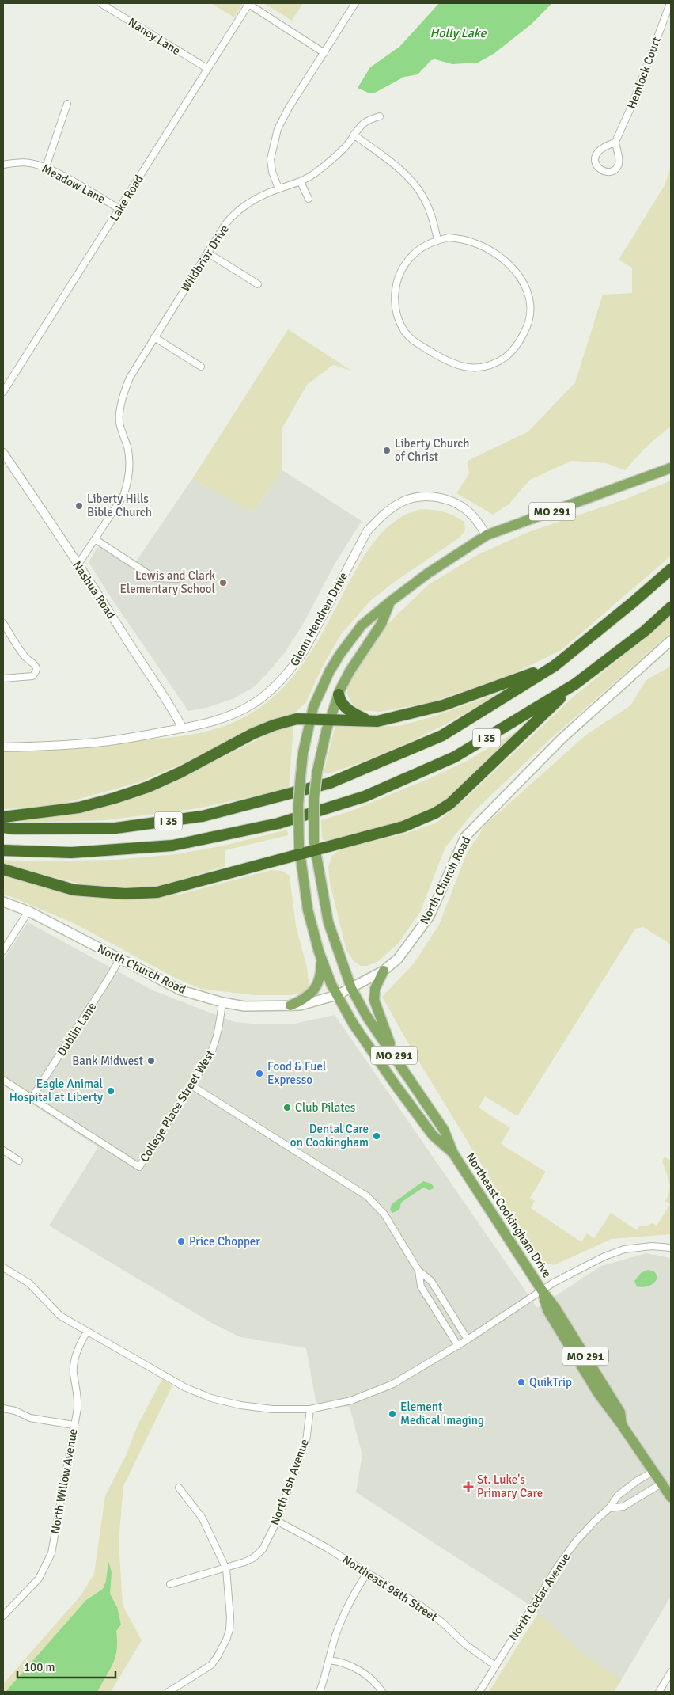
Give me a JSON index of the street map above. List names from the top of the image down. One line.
{"streets":{"highway":["I 35"],"main road":["MO 291","North Church Road","Northeast Cookingham Drive"],"street":["Nancy Lane","Hemlock Court","Meadow Lane","Lake Road","Wildbriar Drive","Nashua Road","Glenn Hendren Drive","Dublin Lane","College Place Street West","North Willow Avenue","North Ash Avenue","Northeast 98th Street","North Cedar Avenue"]},"crossings":[["Nancy Lane","Lake Road"],["Meadow Lane","Lake Road"],["Wildbriar Drive","Nashua Road"],["MO 291","Glenn Hendren Drive"],["MO 291","Northeast Cookingham Drive"],["Nashua Road","Glenn Hendren Drive"],["North Church Road","Dublin Lane"],["North Church Road","College Place Street West"],["North Church Road","Northeast Cookingham Drive"],["Dublin Lane","College Place Street West"],["Northeast Cookingham Drive","North Cedar Avenue"],["North Ash Avenue","Northeast 98th Street"],["Northeast 98th Street","North Cedar Avenue"]],"water":["Holly Lake"],"places":{"other":["Liberty Church of Christ","Liberty Hills Bible Church","Lewis and Clark Elementary School","Bank Midwest","Food & Fuel Expresso","Eagle Animal Hospital at Liberty","Club Pilates","Dental Care on Cookingham","Price Chopper","QuikTrip","Element Medical Imaging"],"health":["St. Luke's Primary Care"]},"scale_bar":"100 m"}
